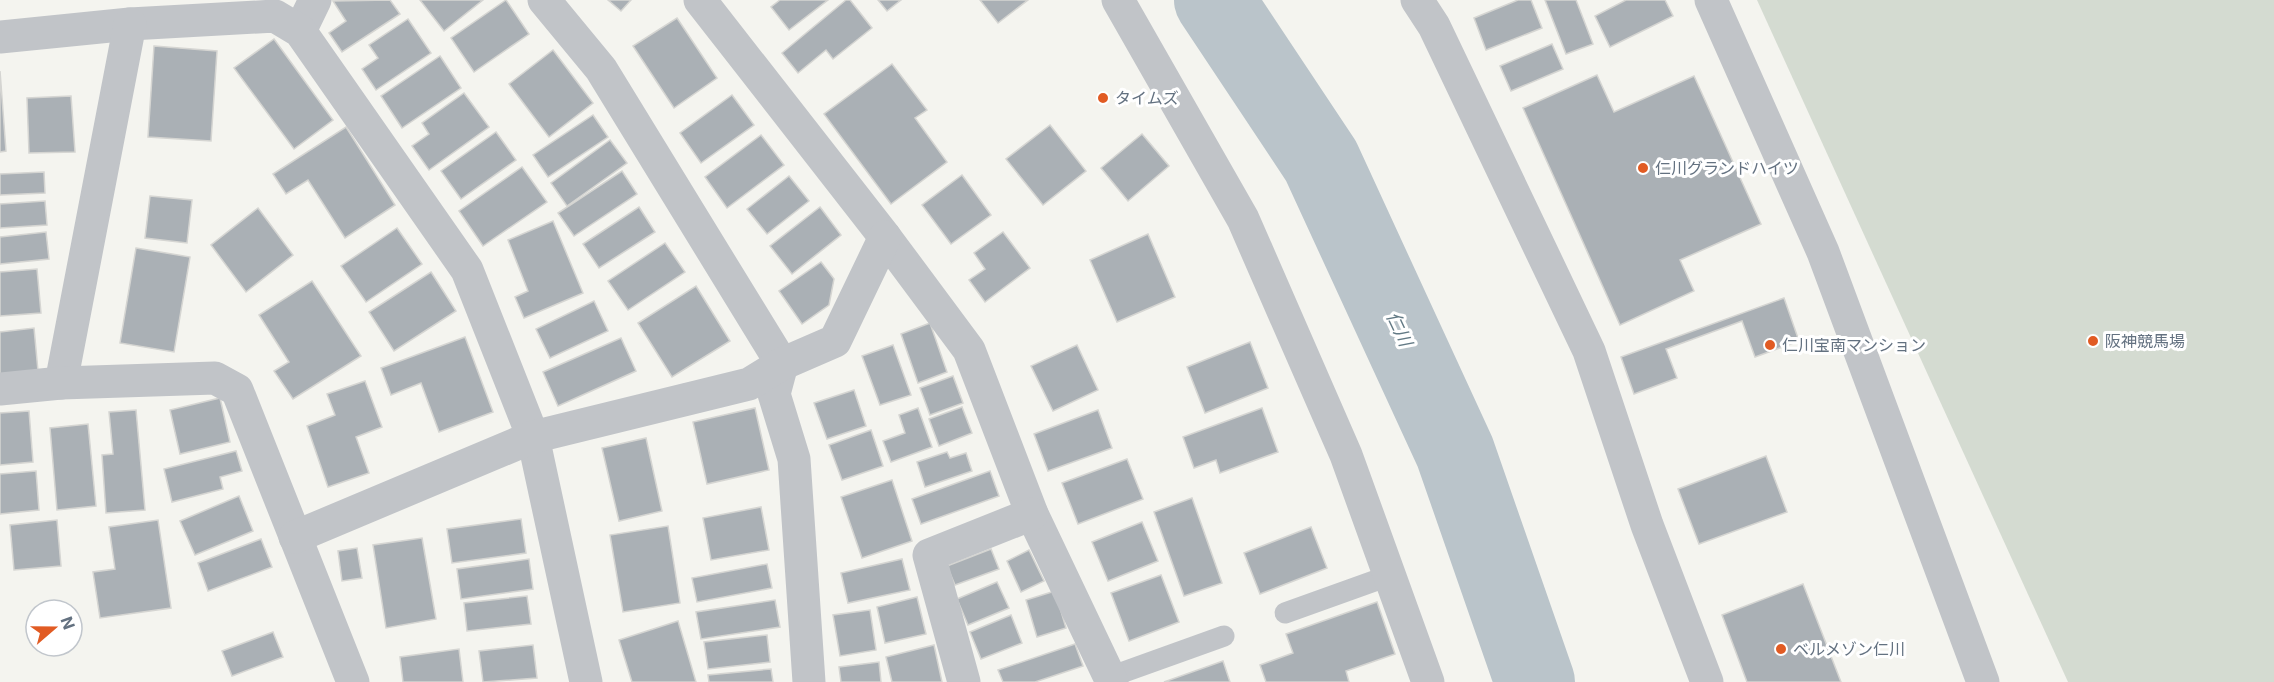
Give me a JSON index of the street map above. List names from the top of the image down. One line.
{"water":["仁川"],"places":["タイムズ","仁川グランドハイツ","阪神競馬場","仁川宝南マンション","ベルメゾン仁川"],"north":"right"}
